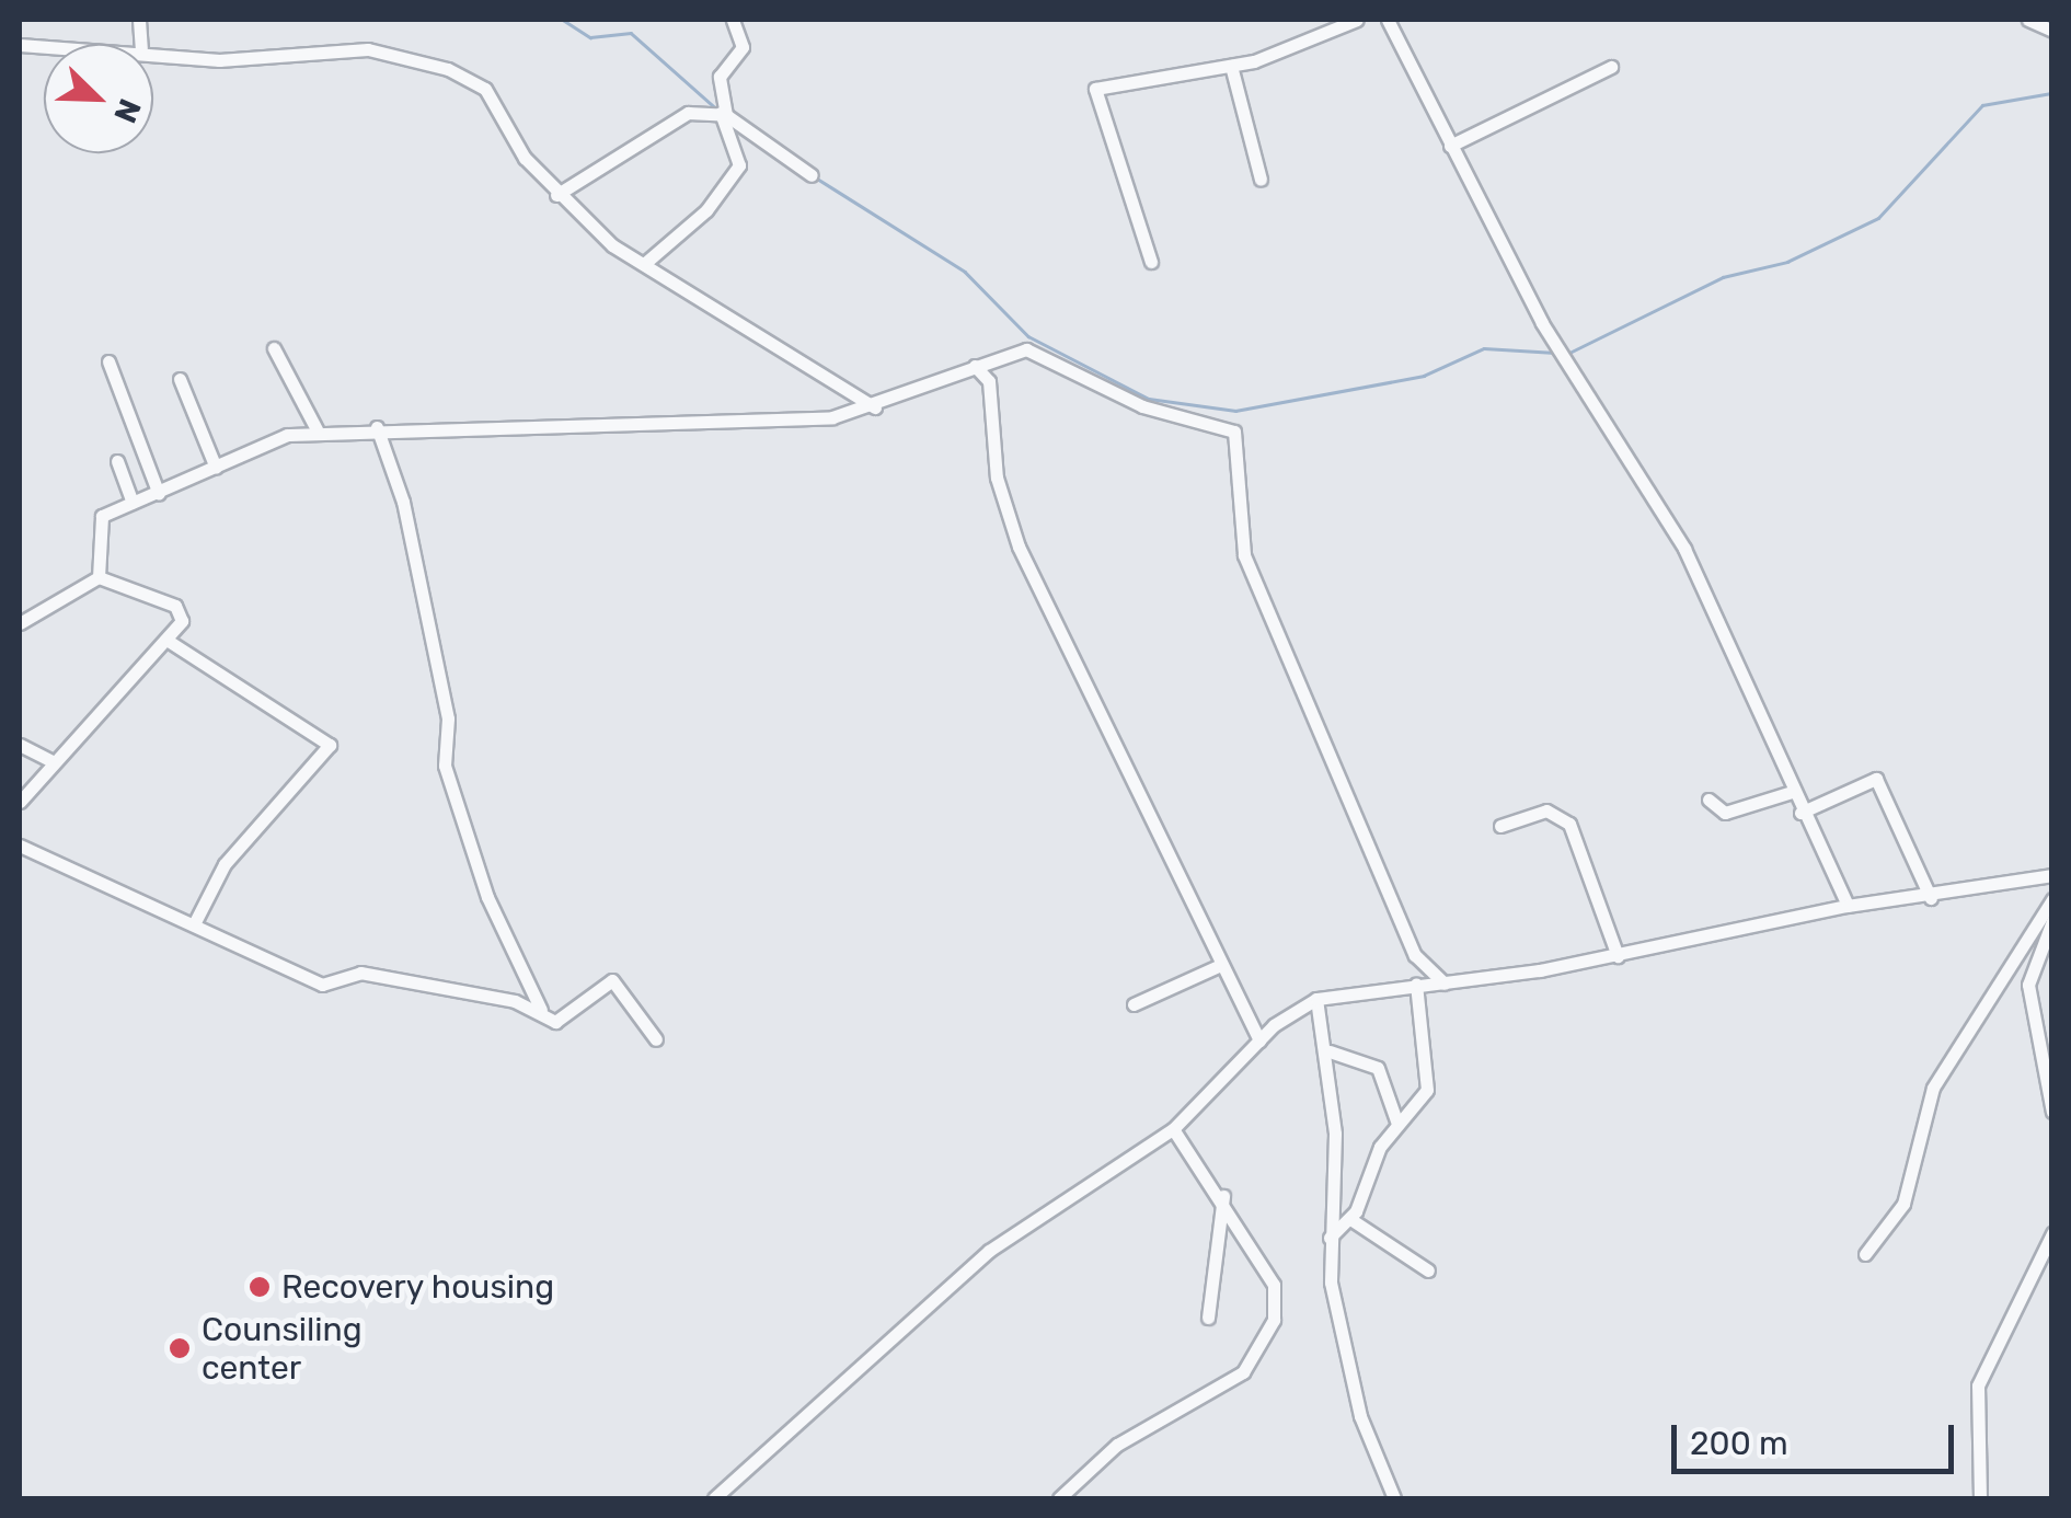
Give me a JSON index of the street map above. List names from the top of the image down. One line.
{"places":["Recovery housing","Counsiling center"],"scale_bar":"200 m","north":"bottom right"}
